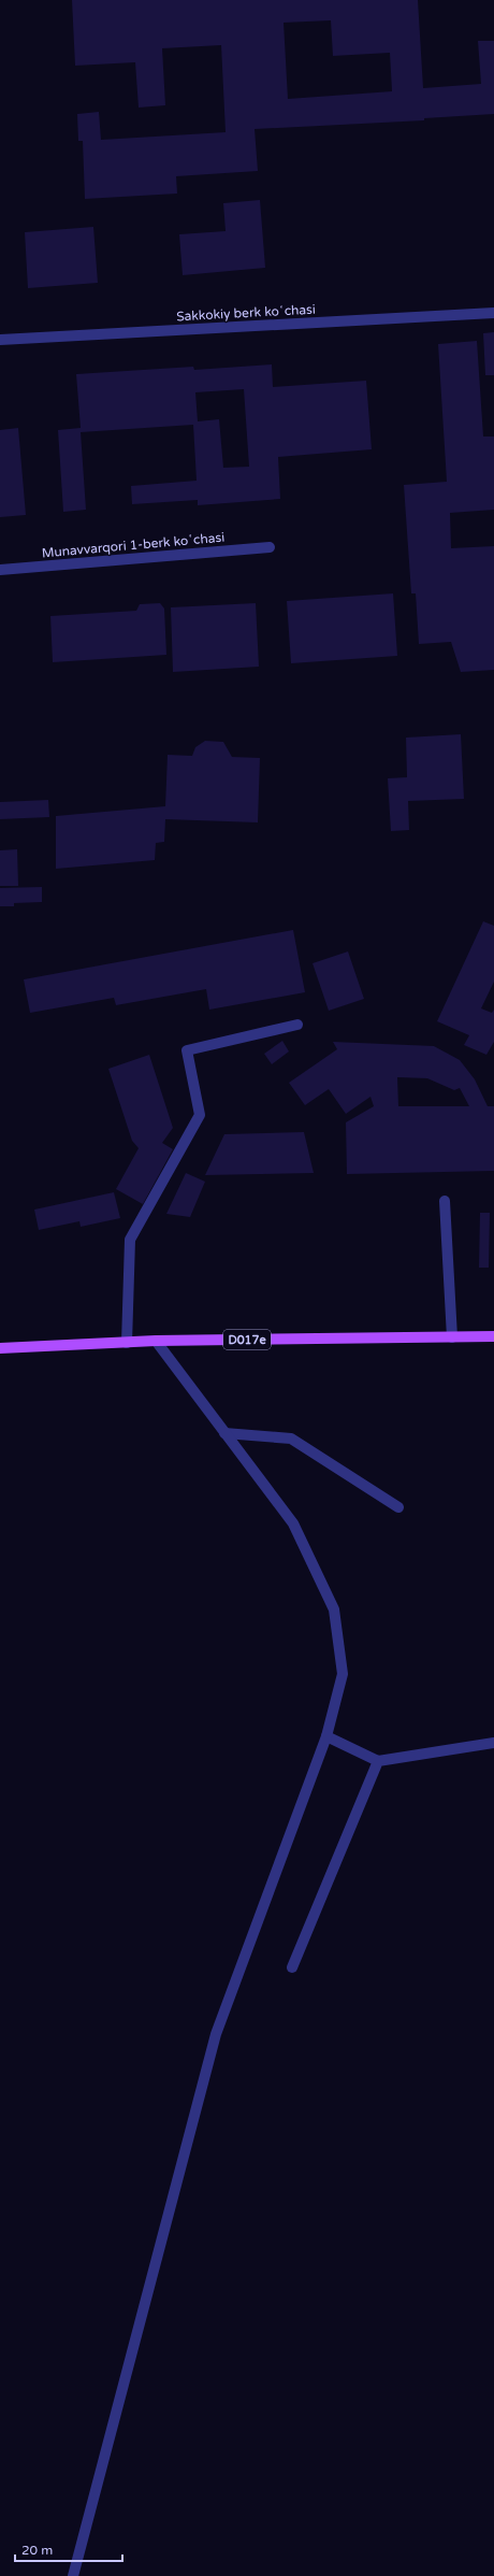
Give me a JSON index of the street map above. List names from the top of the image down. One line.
{"streets":{"main road":["D017e"],"street":["Sakkokiy berk koʻchasi","Munavvarqori 1-berk koʻchasi"]},"scale_bar":"20 m"}
